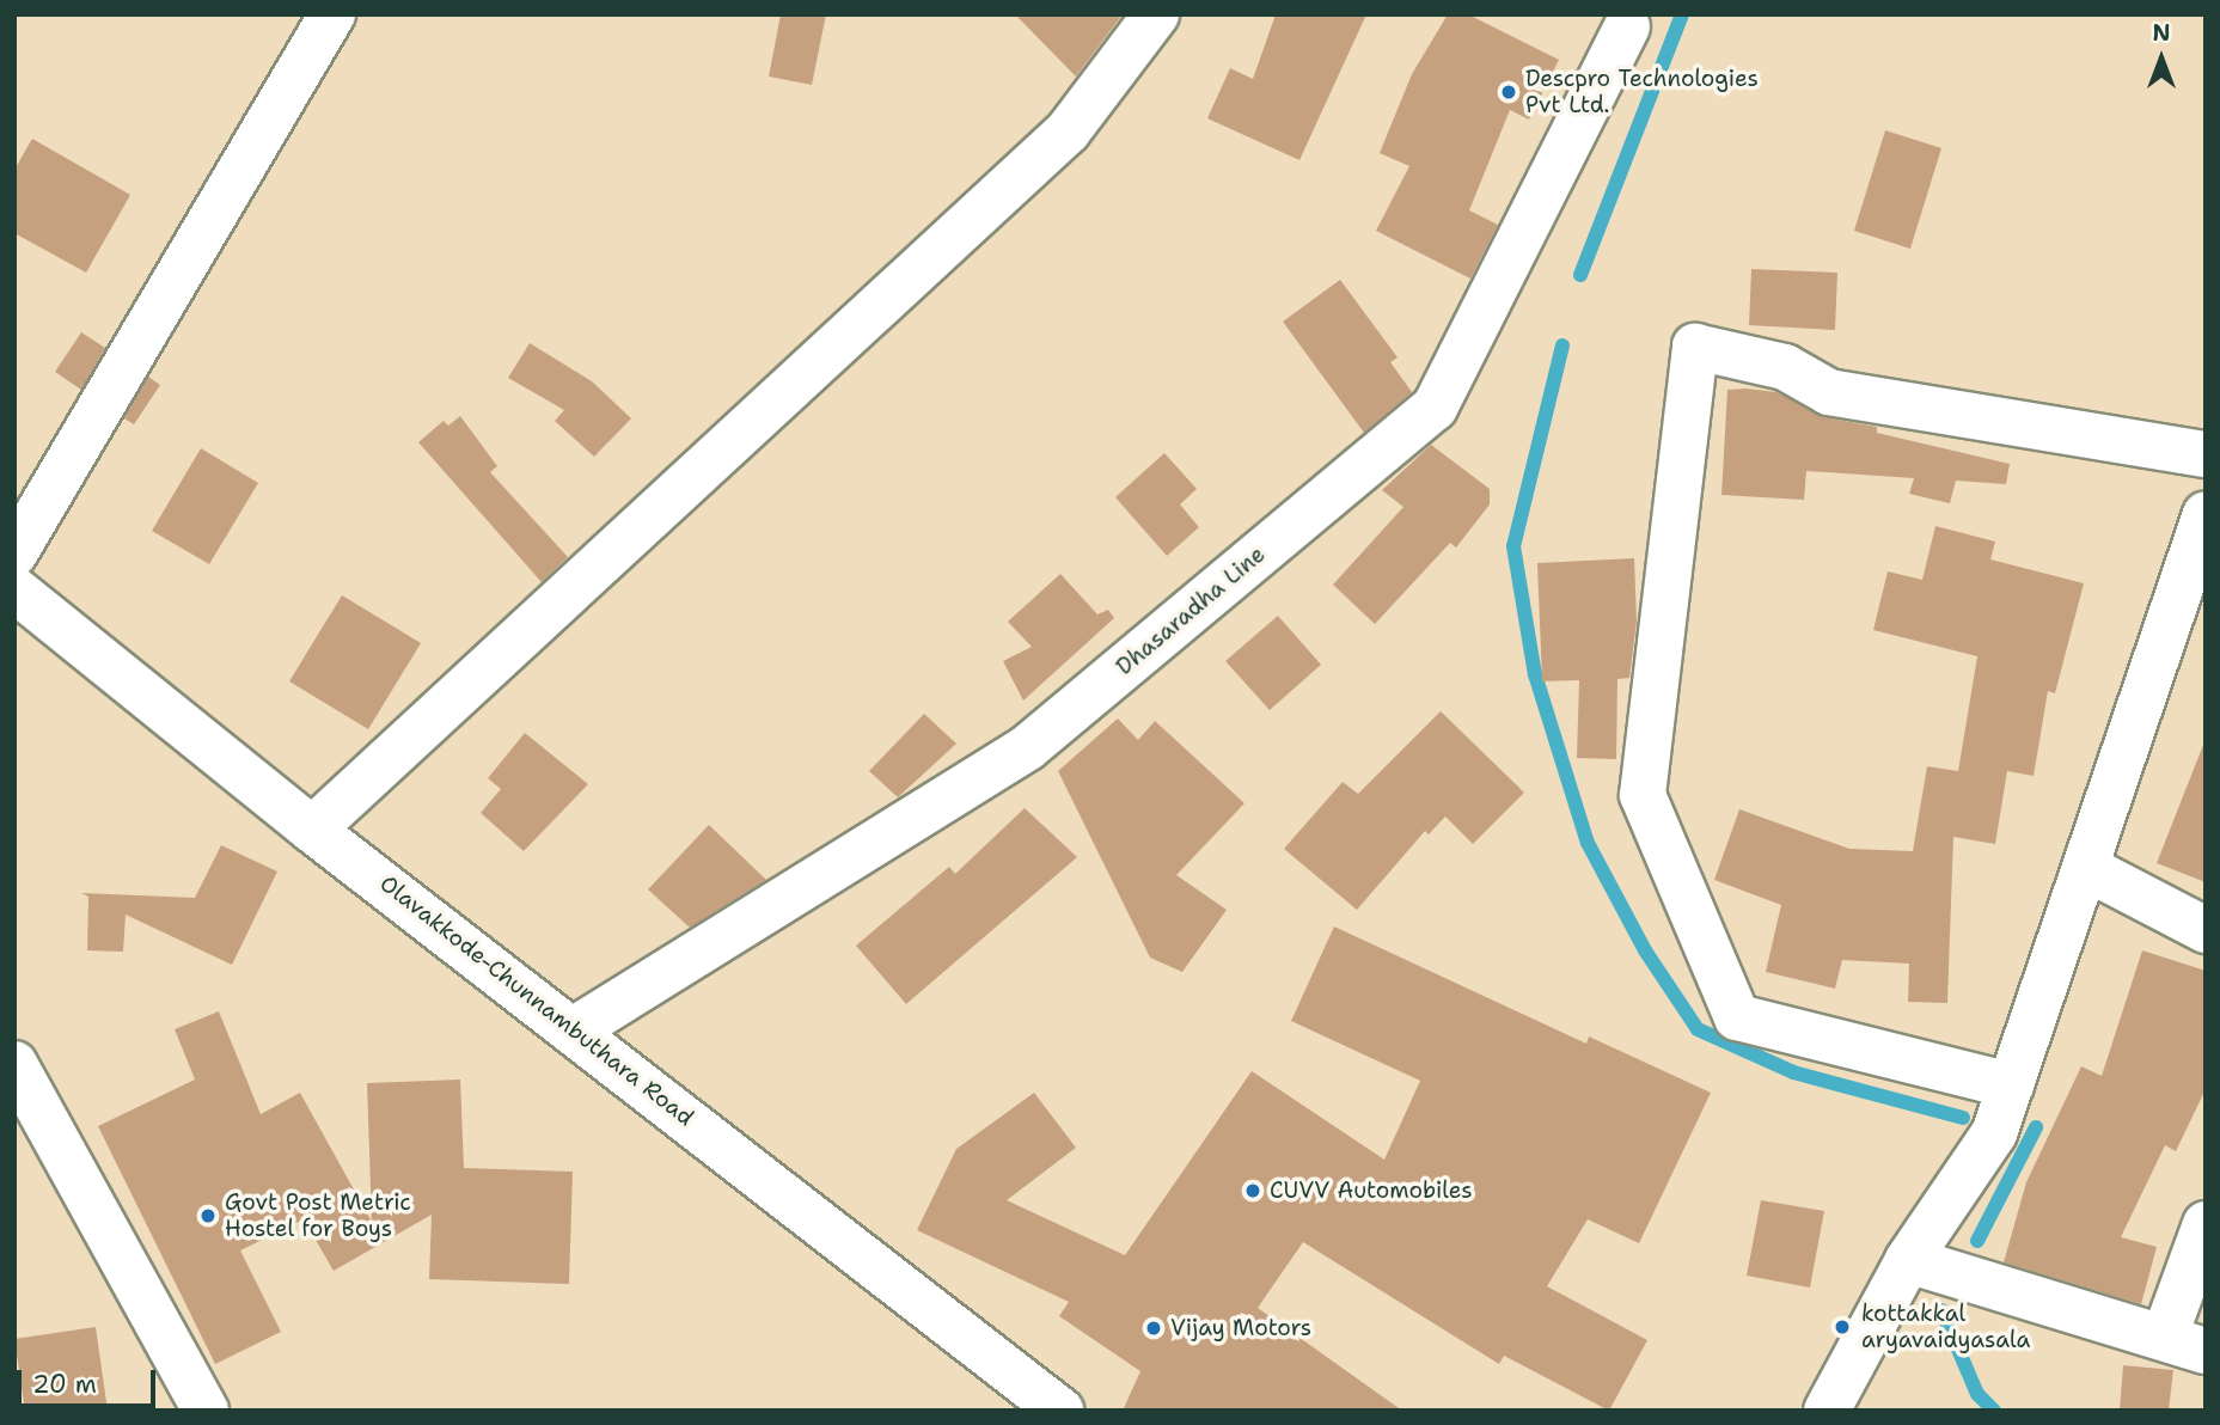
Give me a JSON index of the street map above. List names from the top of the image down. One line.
{"streets":{"street":["Dhasaradha Line","Olavakkode-Chunnambuthara Road"]},"crossings":[["Dhasaradha Line","Olavakkode-Chunnambuthara Road"]],"places":["Descpro Technologies Pvt Ltd.","CUVV Automobiles","Govt Post Metric Hostel for Boys","kottakkal aryavaidyasala","Vijay Motors"],"scale_bar":"20 m","north":"top"}
